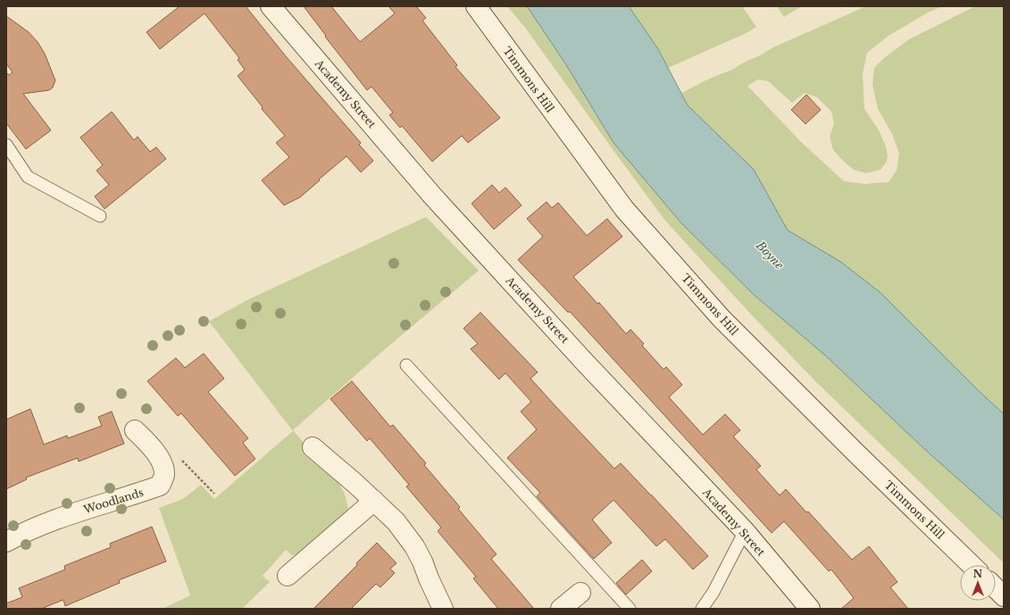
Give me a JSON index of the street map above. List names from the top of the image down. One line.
{"streets":{"street":["Timmons Hill","Academy Street","Woodlands"]},"water":["Boyne"],"north":"top"}
